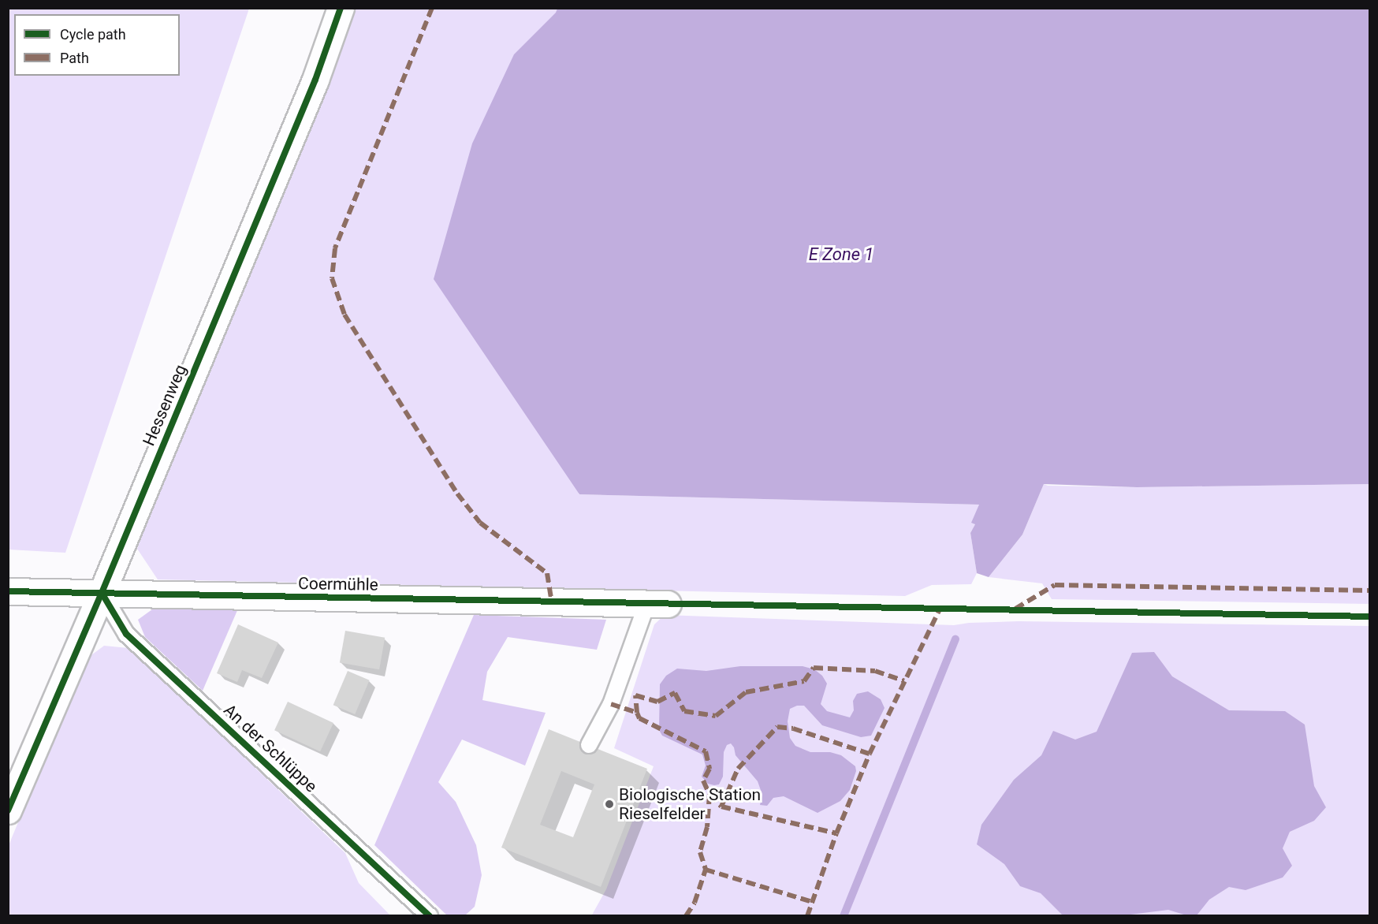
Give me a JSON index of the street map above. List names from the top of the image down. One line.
{"streets":{"street":["Hessenweg","Coermühle"],"lane":["An der Schlüppe"]},"crossings":[["Hessenweg","Coermühle"],["Hessenweg","An der Schlüppe"],["Coermühle","An der Schlüppe"]],"water":["E Zone 1"],"places":["Biologische Station Rieselfelder"],"legend":["Cycle path","Path"]}
